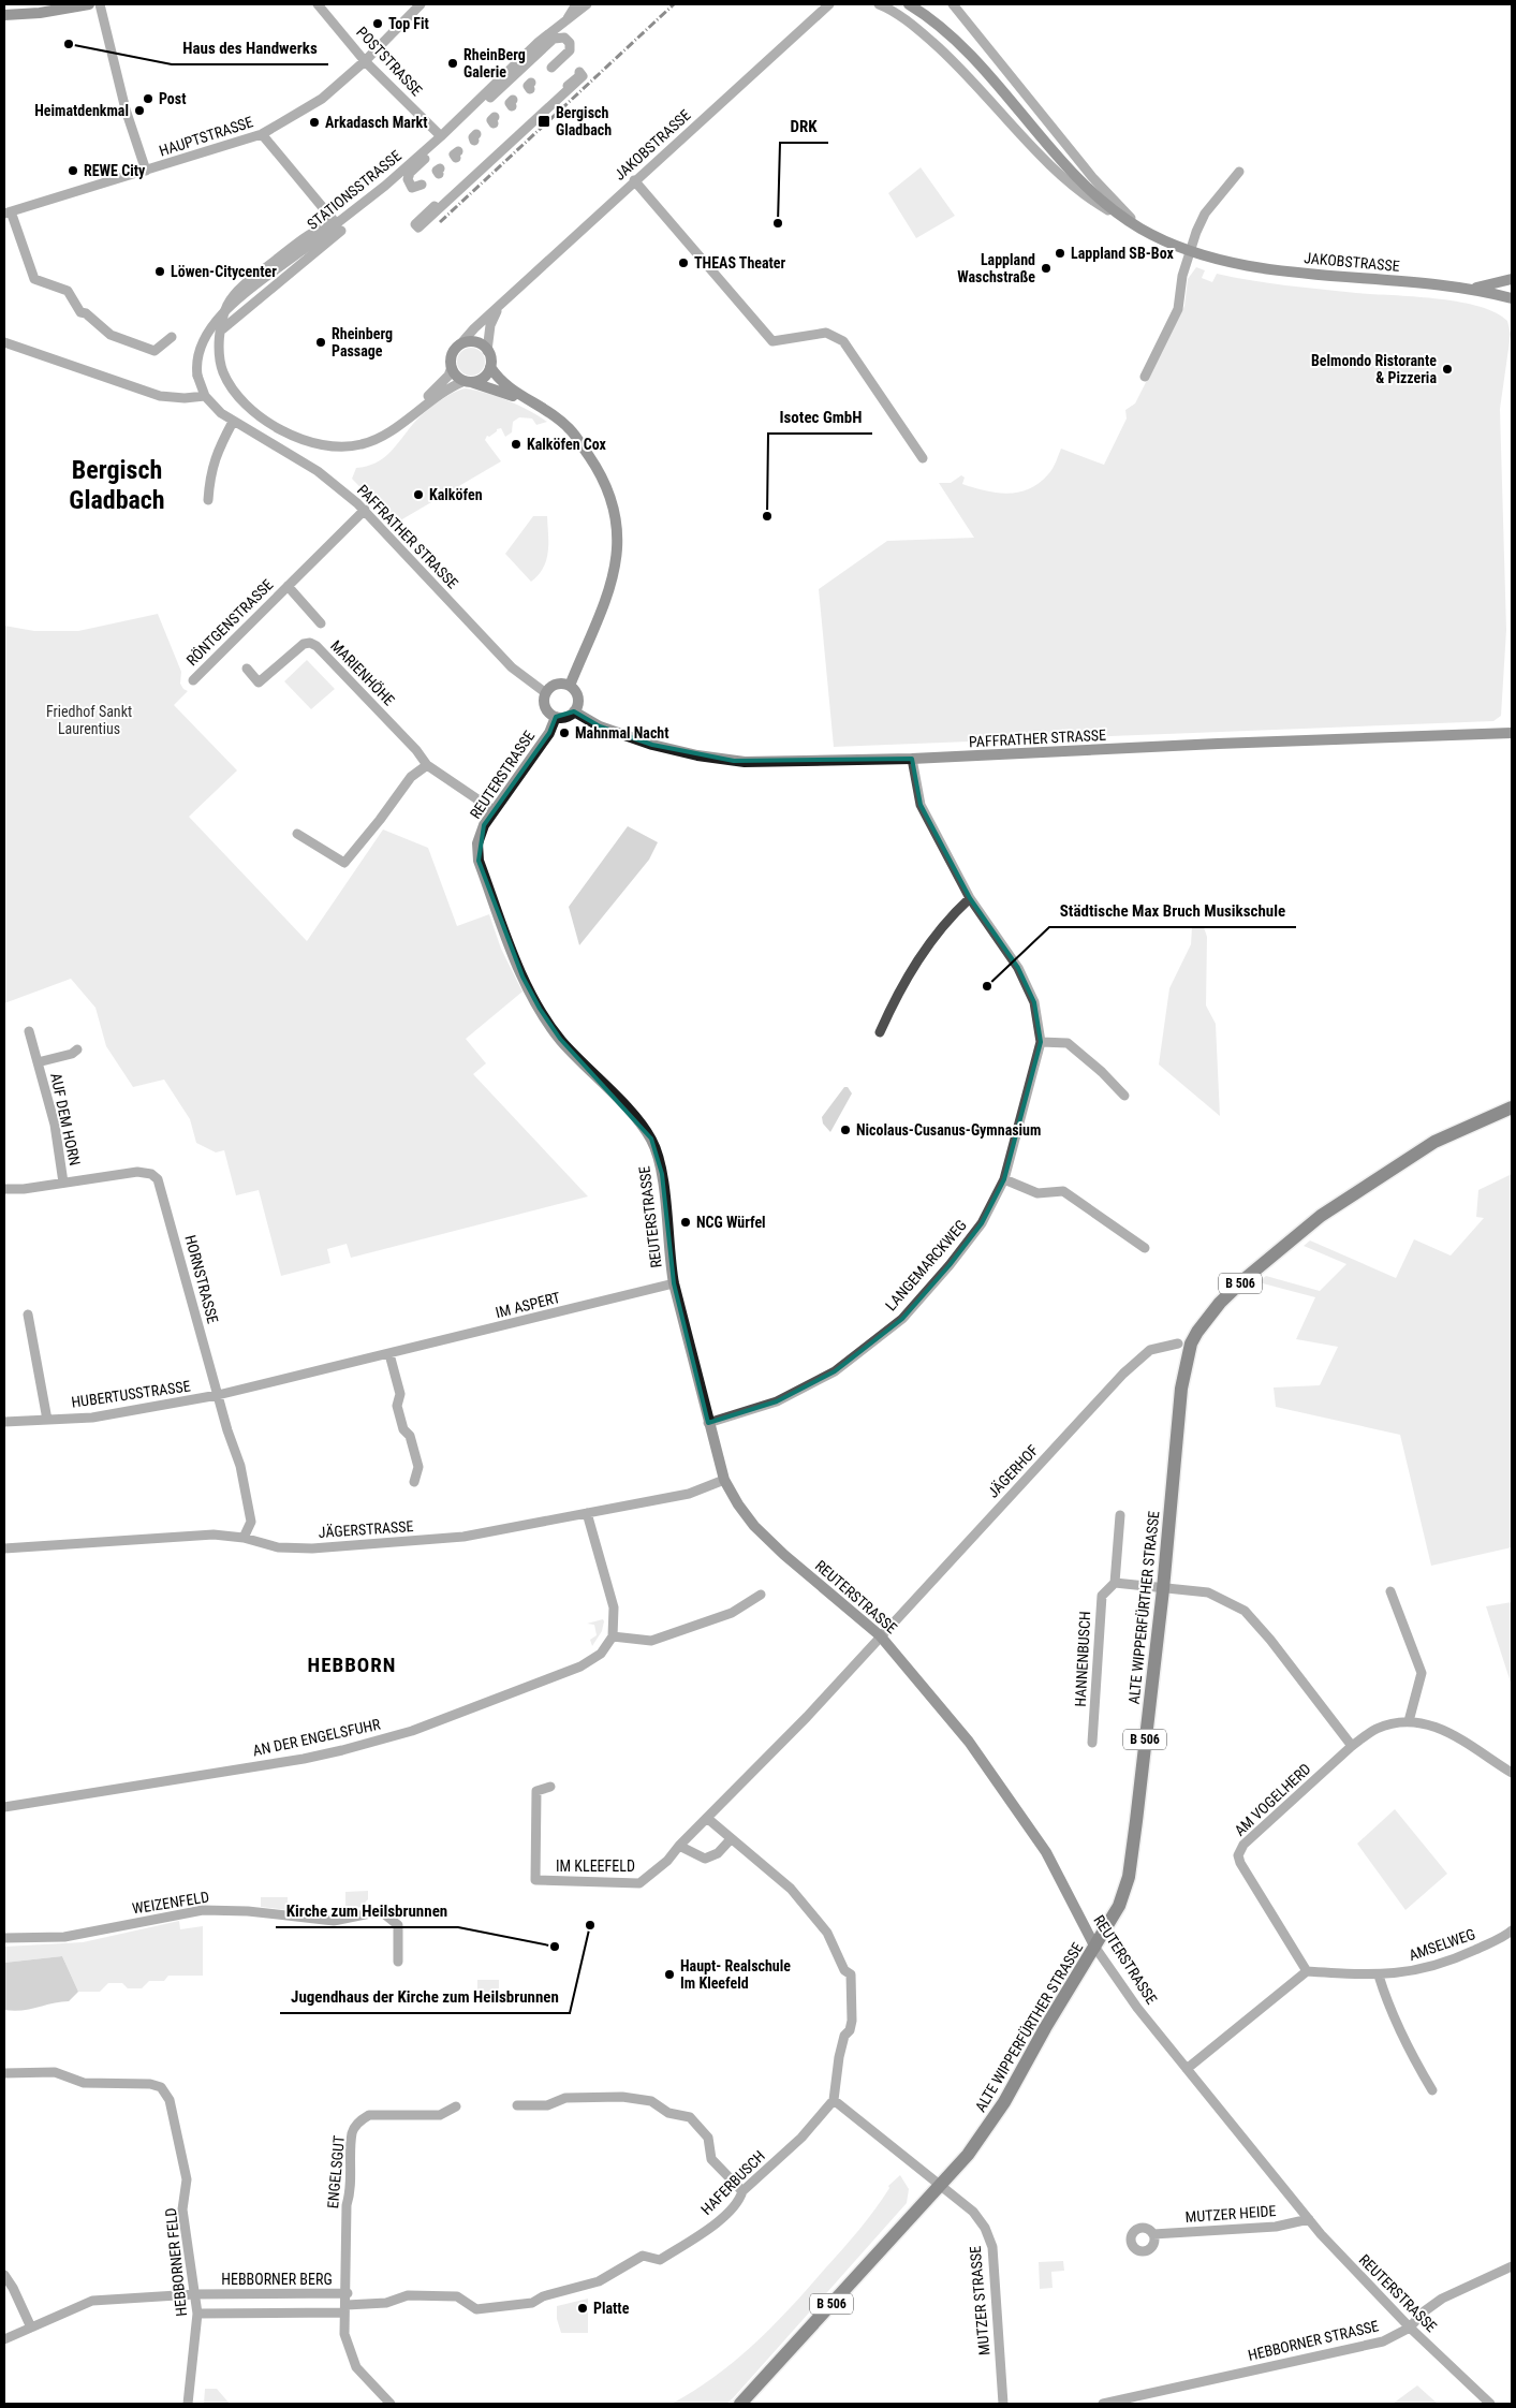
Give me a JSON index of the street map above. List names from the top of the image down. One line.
{"streets":{"main road":["B 506","ALTE WIPPERFÜRTHER STRASSE"],"street":["POSTSTRASSE","HAUPTSTRASSE","JAKOBSTRASSE","STATIONSSTRASSE","PAFFRATHER STRASSE","RÖNTGENSTRASSE","MARIENHÖHE","REUTERSTRASSE","AUF DEM HORN","LANGEMARCKWEG","HORNSTRASSE","IM ASPERT","HUBERTUSSTRASSE","JÄGERHOF","JÄGERSTRASSE","HANNENBUSCH","AN DER ENGELSFUHR","AM VOGELHERD","IM KLEEFELD","WEIZENFELD","AMSELWEG","ENGELSGUT","HAFERBUSCH","MUTZER HEIDE","HEBBORNER FELD","HEBBORNER BERG","MUTZER STRASSE","HEBBORNER STRASSE"]},"crossings":[["POSTSTRASSE","HAUPTSTRASSE"],["POSTSTRASSE","STATIONSSTRASSE"],["JAKOBSTRASSE","STATIONSSTRASSE"],["STATIONSSTRASSE","PAFFRATHER STRASSE"],["PAFFRATHER STRASSE","RÖNTGENSTRASSE"],["PAFFRATHER STRASSE","REUTERSTRASSE"],["PAFFRATHER STRASSE","LANGEMARCKWEG"],["MARIENHÖHE","REUTERSTRASSE"],["REUTERSTRASSE","LANGEMARCKWEG"],["REUTERSTRASSE","IM ASPERT"],["REUTERSTRASSE","JÄGERHOF"],["REUTERSTRASSE","JÄGERSTRASSE"],["REUTERSTRASSE","ALTE WIPPERFÜRTHER STRASSE"],["REUTERSTRASSE","IM KLEEFELD"],["REUTERSTRASSE","MUTZER HEIDE"],["REUTERSTRASSE","HEBBORNER STRASSE"],["AUF DEM HORN","HORNSTRASSE"],["HORNSTRASSE","IM ASPERT"],["HORNSTRASSE","HUBERTUSSTRASSE"],["HORNSTRASSE","JÄGERSTRASSE"],["IM ASPERT","HUBERTUSSTRASSE"],["JÄGERHOF","IM KLEEFELD"],["ALTE WIPPERFÜRTHER STRASSE","MUTZER STRASSE"],["AM VOGELHERD","AMSELWEG"],["ENGELSGUT","HEBBORNER BERG"],["HAFERBUSCH","HEBBORNER BERG"],["HEBBORNER FELD","HEBBORNER BERG"]],"districts":["Bergisch Gladbach","HEBBORN"],"parks":["Friedhof Sankt Laurentius"],"places":{"other":["Top Fit","Haus des Handwerks","RheinBerg Galerie","Post","Heimatdenkmal","Arkadasch Markt","REWE City","DRK","Lappland SB-Box","THEAS Theater","Lappland Waschstraße","Löwen-Citycenter","Rheinberg Passage","Belmondo Ristorante & Pizzeria","Kalköfen Cox","Kalköfen","Isotec GmbH","Mahnmal Nacht","Städtische Max Bruch Musikschule","Nicolaus-Cusanus-Gymnasium","NCG Würfel","Jugendhaus der Kirche zum Heilsbrunnen","Kirche zum Heilsbrunnen","Haupt- Realschule Im Kleefeld","Platte"],"transit":["Bergisch Gladbach"]}}
